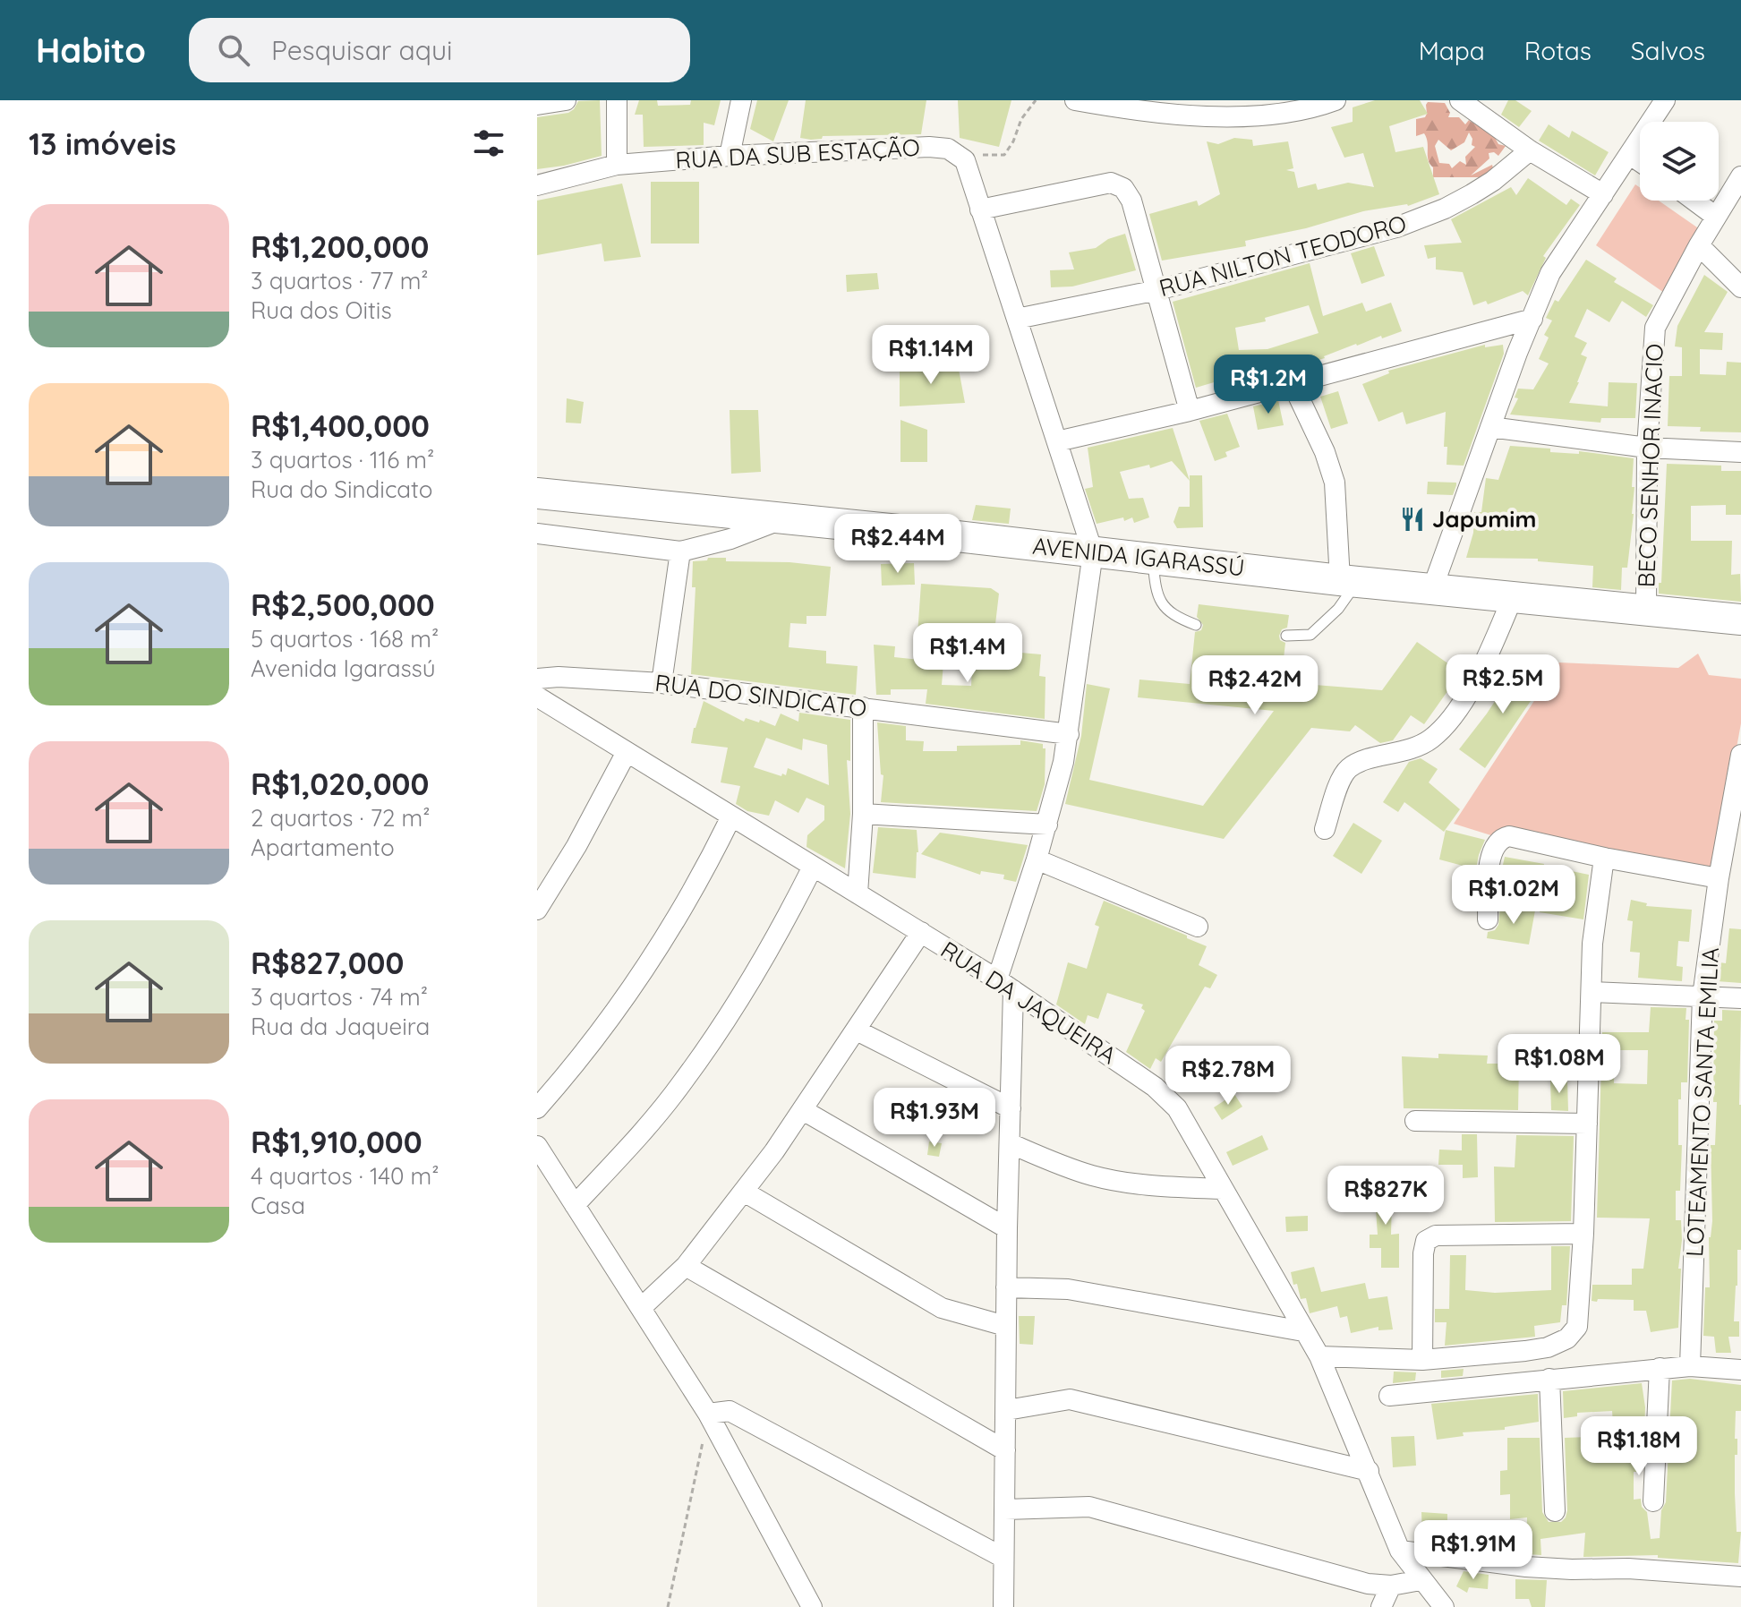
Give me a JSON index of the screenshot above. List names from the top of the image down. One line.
{"streets":{"main road":["AVENIDA IGARASSÚ"],"street":["RUA DA SUB ESTAÇÃO","RUA NILTON TEODORO","BECO SENHOR INACIO","RUA DO SINDICATO","RUA DA JAQUEIRA","LOTEAMENTO SANTA EMILIA"]},"crossings":[["BECO SENHOR INACIO","AVENIDA IGARASSÚ"]],"places":{"restaurant":["Japumim"]},"page":{"header":"Habito","search":"Pesquisar aqui","nav":["Mapa","Rotas","Salvos"],"heading":"13 imóveis","list":[{"name":"R$1,200,000","note":"3 quartos · 77 m² · Rua dos Oitis"},{"name":"R$1,400,000","note":"3 quartos · 116 m² · Rua do Sindicato"},{"name":"R$2,500,000","note":"5 quartos · 168 m² · Avenida Igarassú"},{"name":"R$1,020,000","note":"2 quartos · 72 m² · Apartamento"},{"name":"R$827,000","note":"3 quartos · 74 m² · Rua da Jaqueira"},{"name":"R$1,910,000","note":"4 quartos · 140 m² · Casa"}],"price":["R$1.14M","R$1.2M","R$2.44M","R$1.4M","R$2.5M","R$2.42M","R$1.02M","R$1.08M","R$2.78M","R$1.93M","R$827K","R$1.18M","R$1.91M"]}}
